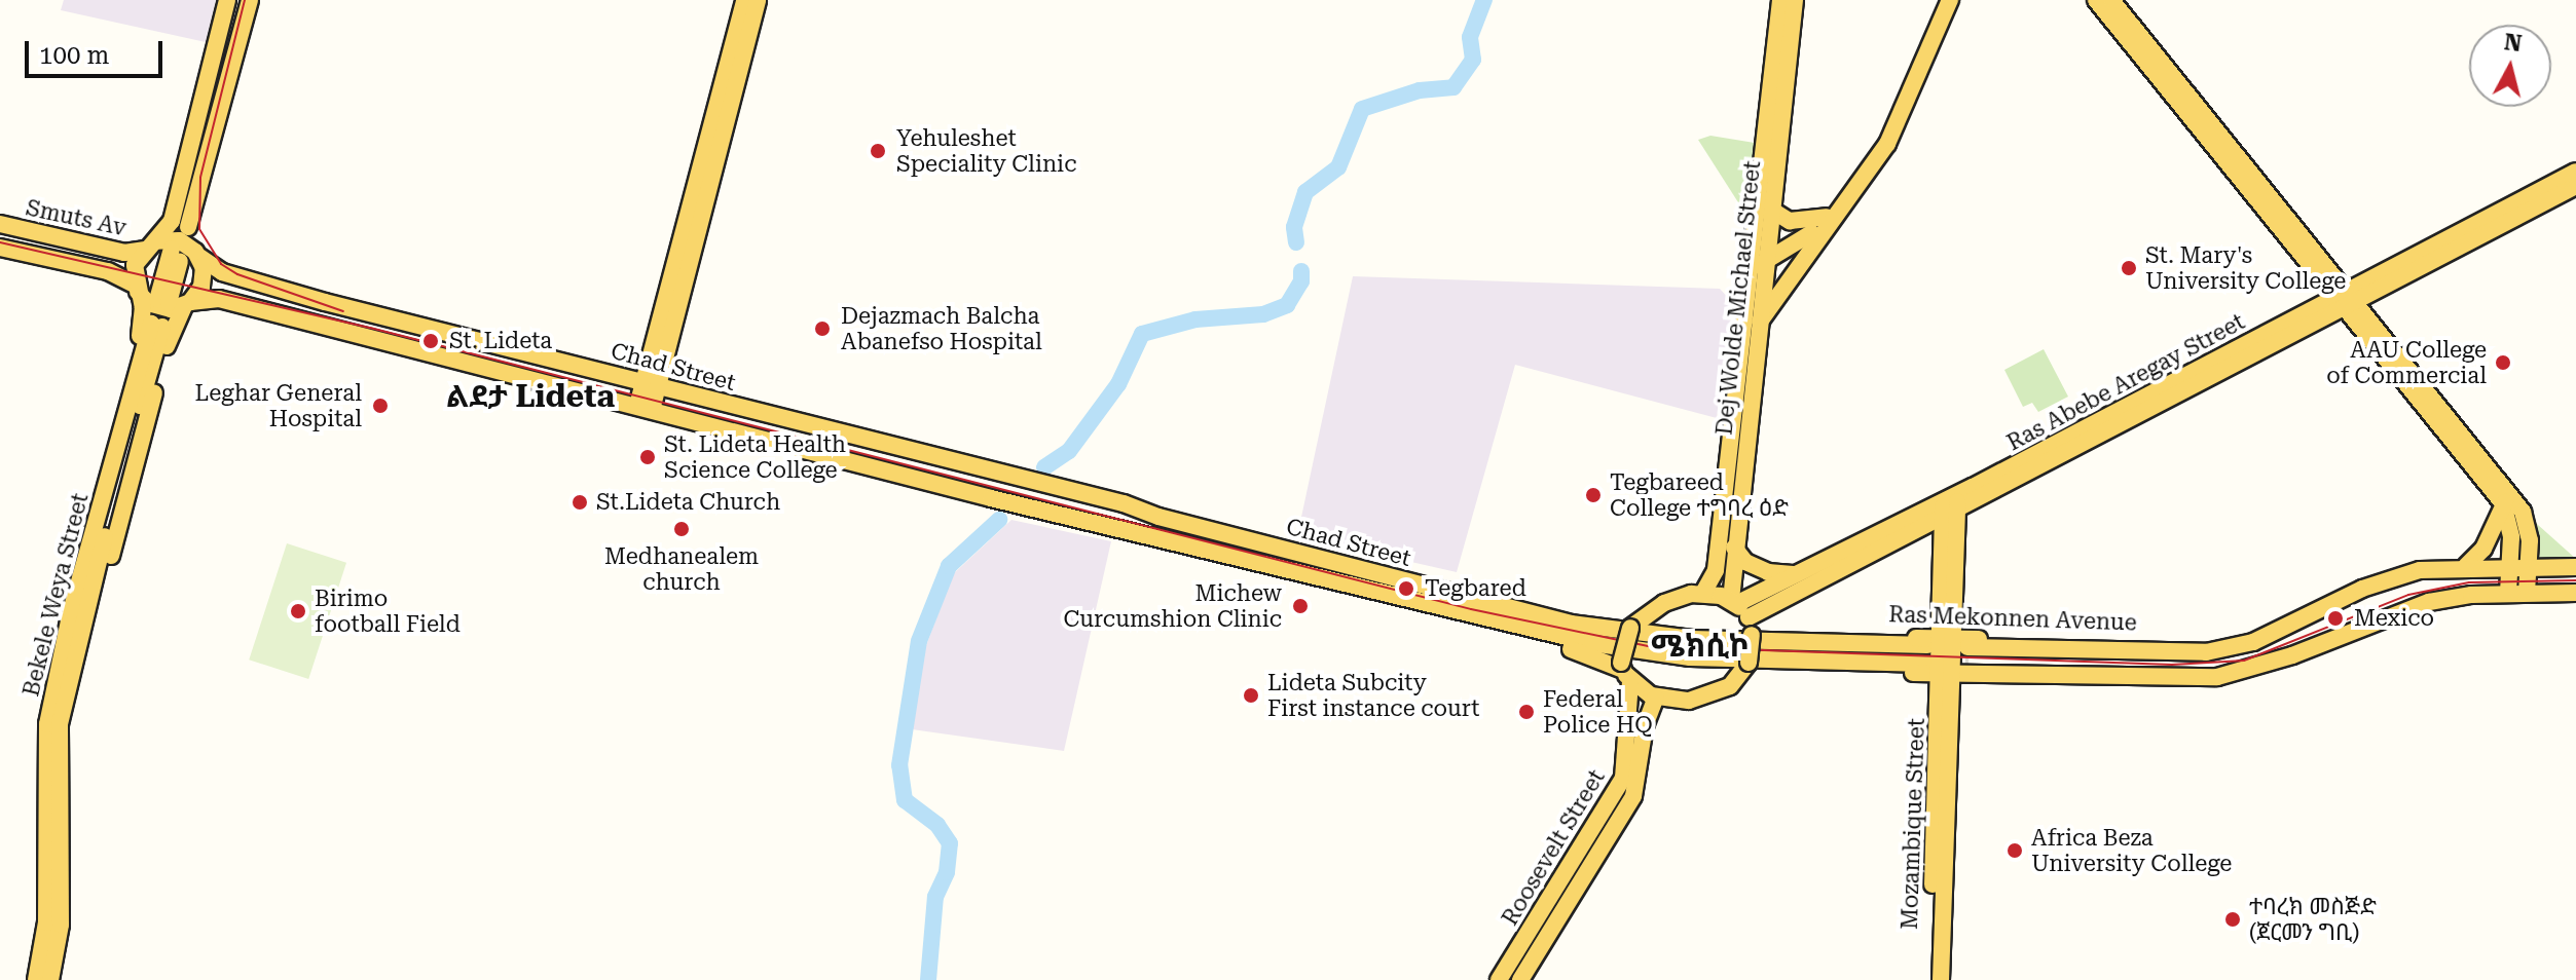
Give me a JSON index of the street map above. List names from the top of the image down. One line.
{"streets":{"main road":["Smuts Av","Dej Wolde Michael Street","Chad Street","Ras Abebe Aregay Street","Bekele Weya Street","Ras Mekonnen Avenue","Mozambique Street","Roosevelt Street"]},"crossings":[["Smuts Av","Chad Street"],["Dej Wolde Michael Street","Chad Street"],["Dej Wolde Michael Street","Ras Abebe Aregay Street"],["Dej Wolde Michael Street","Ras Mekonnen Avenue"],["Dej Wolde Michael Street","Roosevelt Street"],["Chad Street","Ras Abebe Aregay Street"],["Chad Street","Ras Mekonnen Avenue"],["Chad Street","Mozambique Street"],["Chad Street","Roosevelt Street"],["Ras Abebe Aregay Street","Ras Mekonnen Avenue"],["Ras Abebe Aregay Street","Roosevelt Street"],["Ras Mekonnen Avenue","Roosevelt Street"]],"districts":["ልደታ Lideta","ሜክሲኮ"],"places":["Yehuleshet Speciality Clinic","St. Mary's University College","Dejazmach Balcha Abanefso Hospital","St. Lideta","AAU College of Commercial","Leghar General Hospital","St. Lideta Health Science College","Tegbareed College ተግባረ ዕድ","St.Lideta Church","Medhanealem church","Tegbared","Michew Curcumshion Clinic","Birimo football Field","Mexico","Lideta Subcity First instance court","Federal Police HQ","Africa Beza University College","ተባረክ መስጅድ (ጀርመን ግቢ)"],"scale_bar":"100 m","north":"top"}
